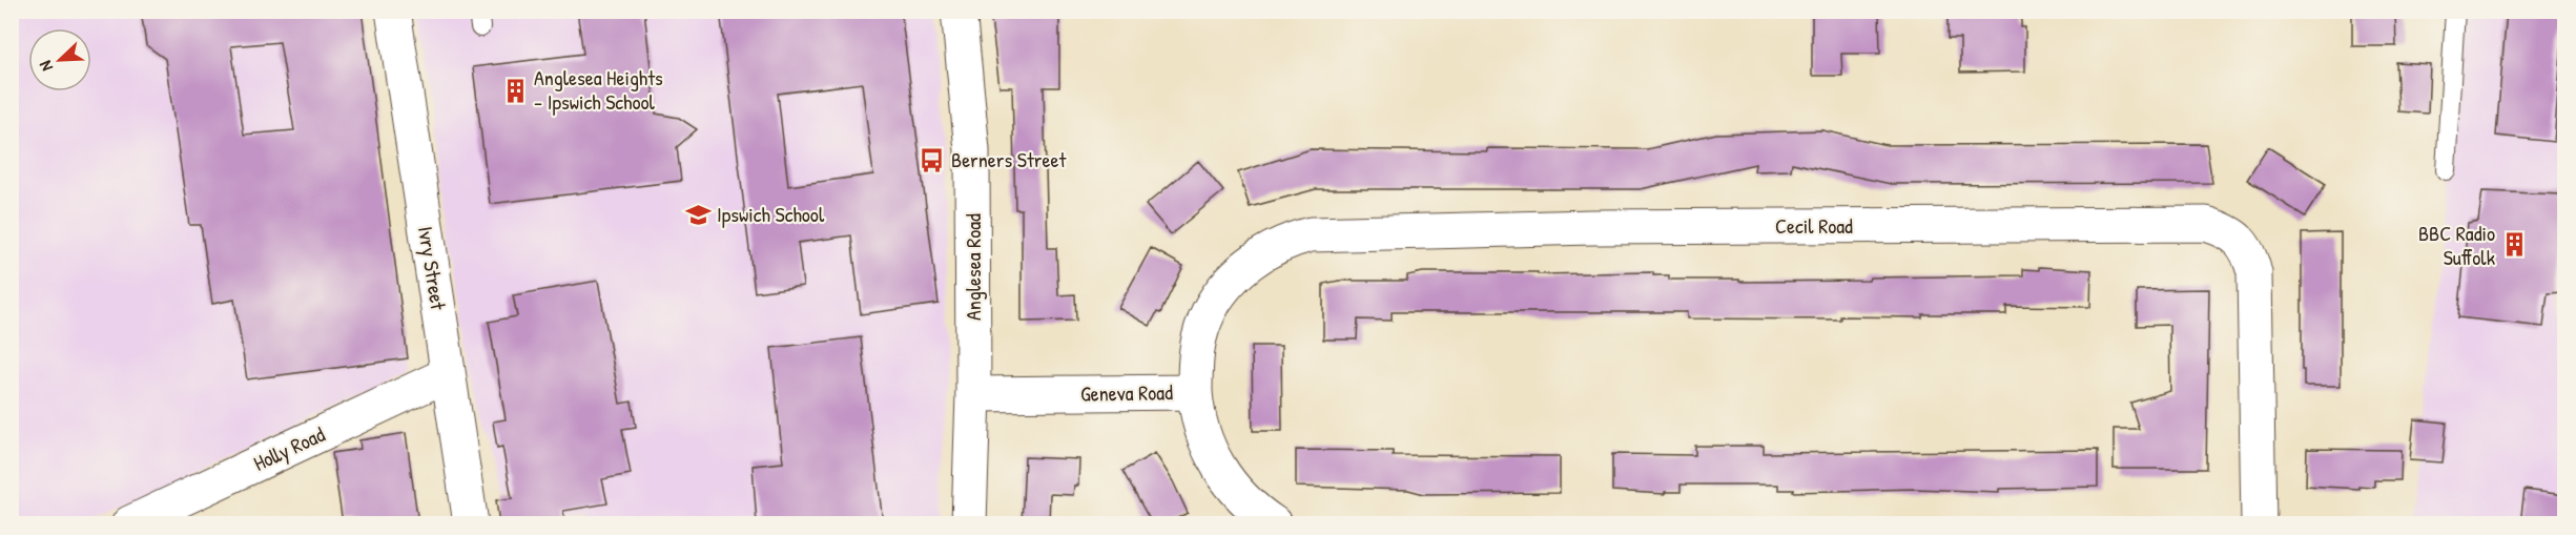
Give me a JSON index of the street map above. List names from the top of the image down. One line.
{"streets":{"street":["Cecil Road","Anglesea Road","Ivry Street","Geneva Road","Holly Road"]},"crossings":[["Cecil Road","Geneva Road"],["Anglesea Road","Geneva Road"],["Ivry Street","Holly Road"]],"places":{"building":["Anglesea Heights - Ipswich School","BBC Radio Suffolk"],"bus stop":["Berners Street"],"school or university":["Ipswich School"]},"north":"bottom left"}
